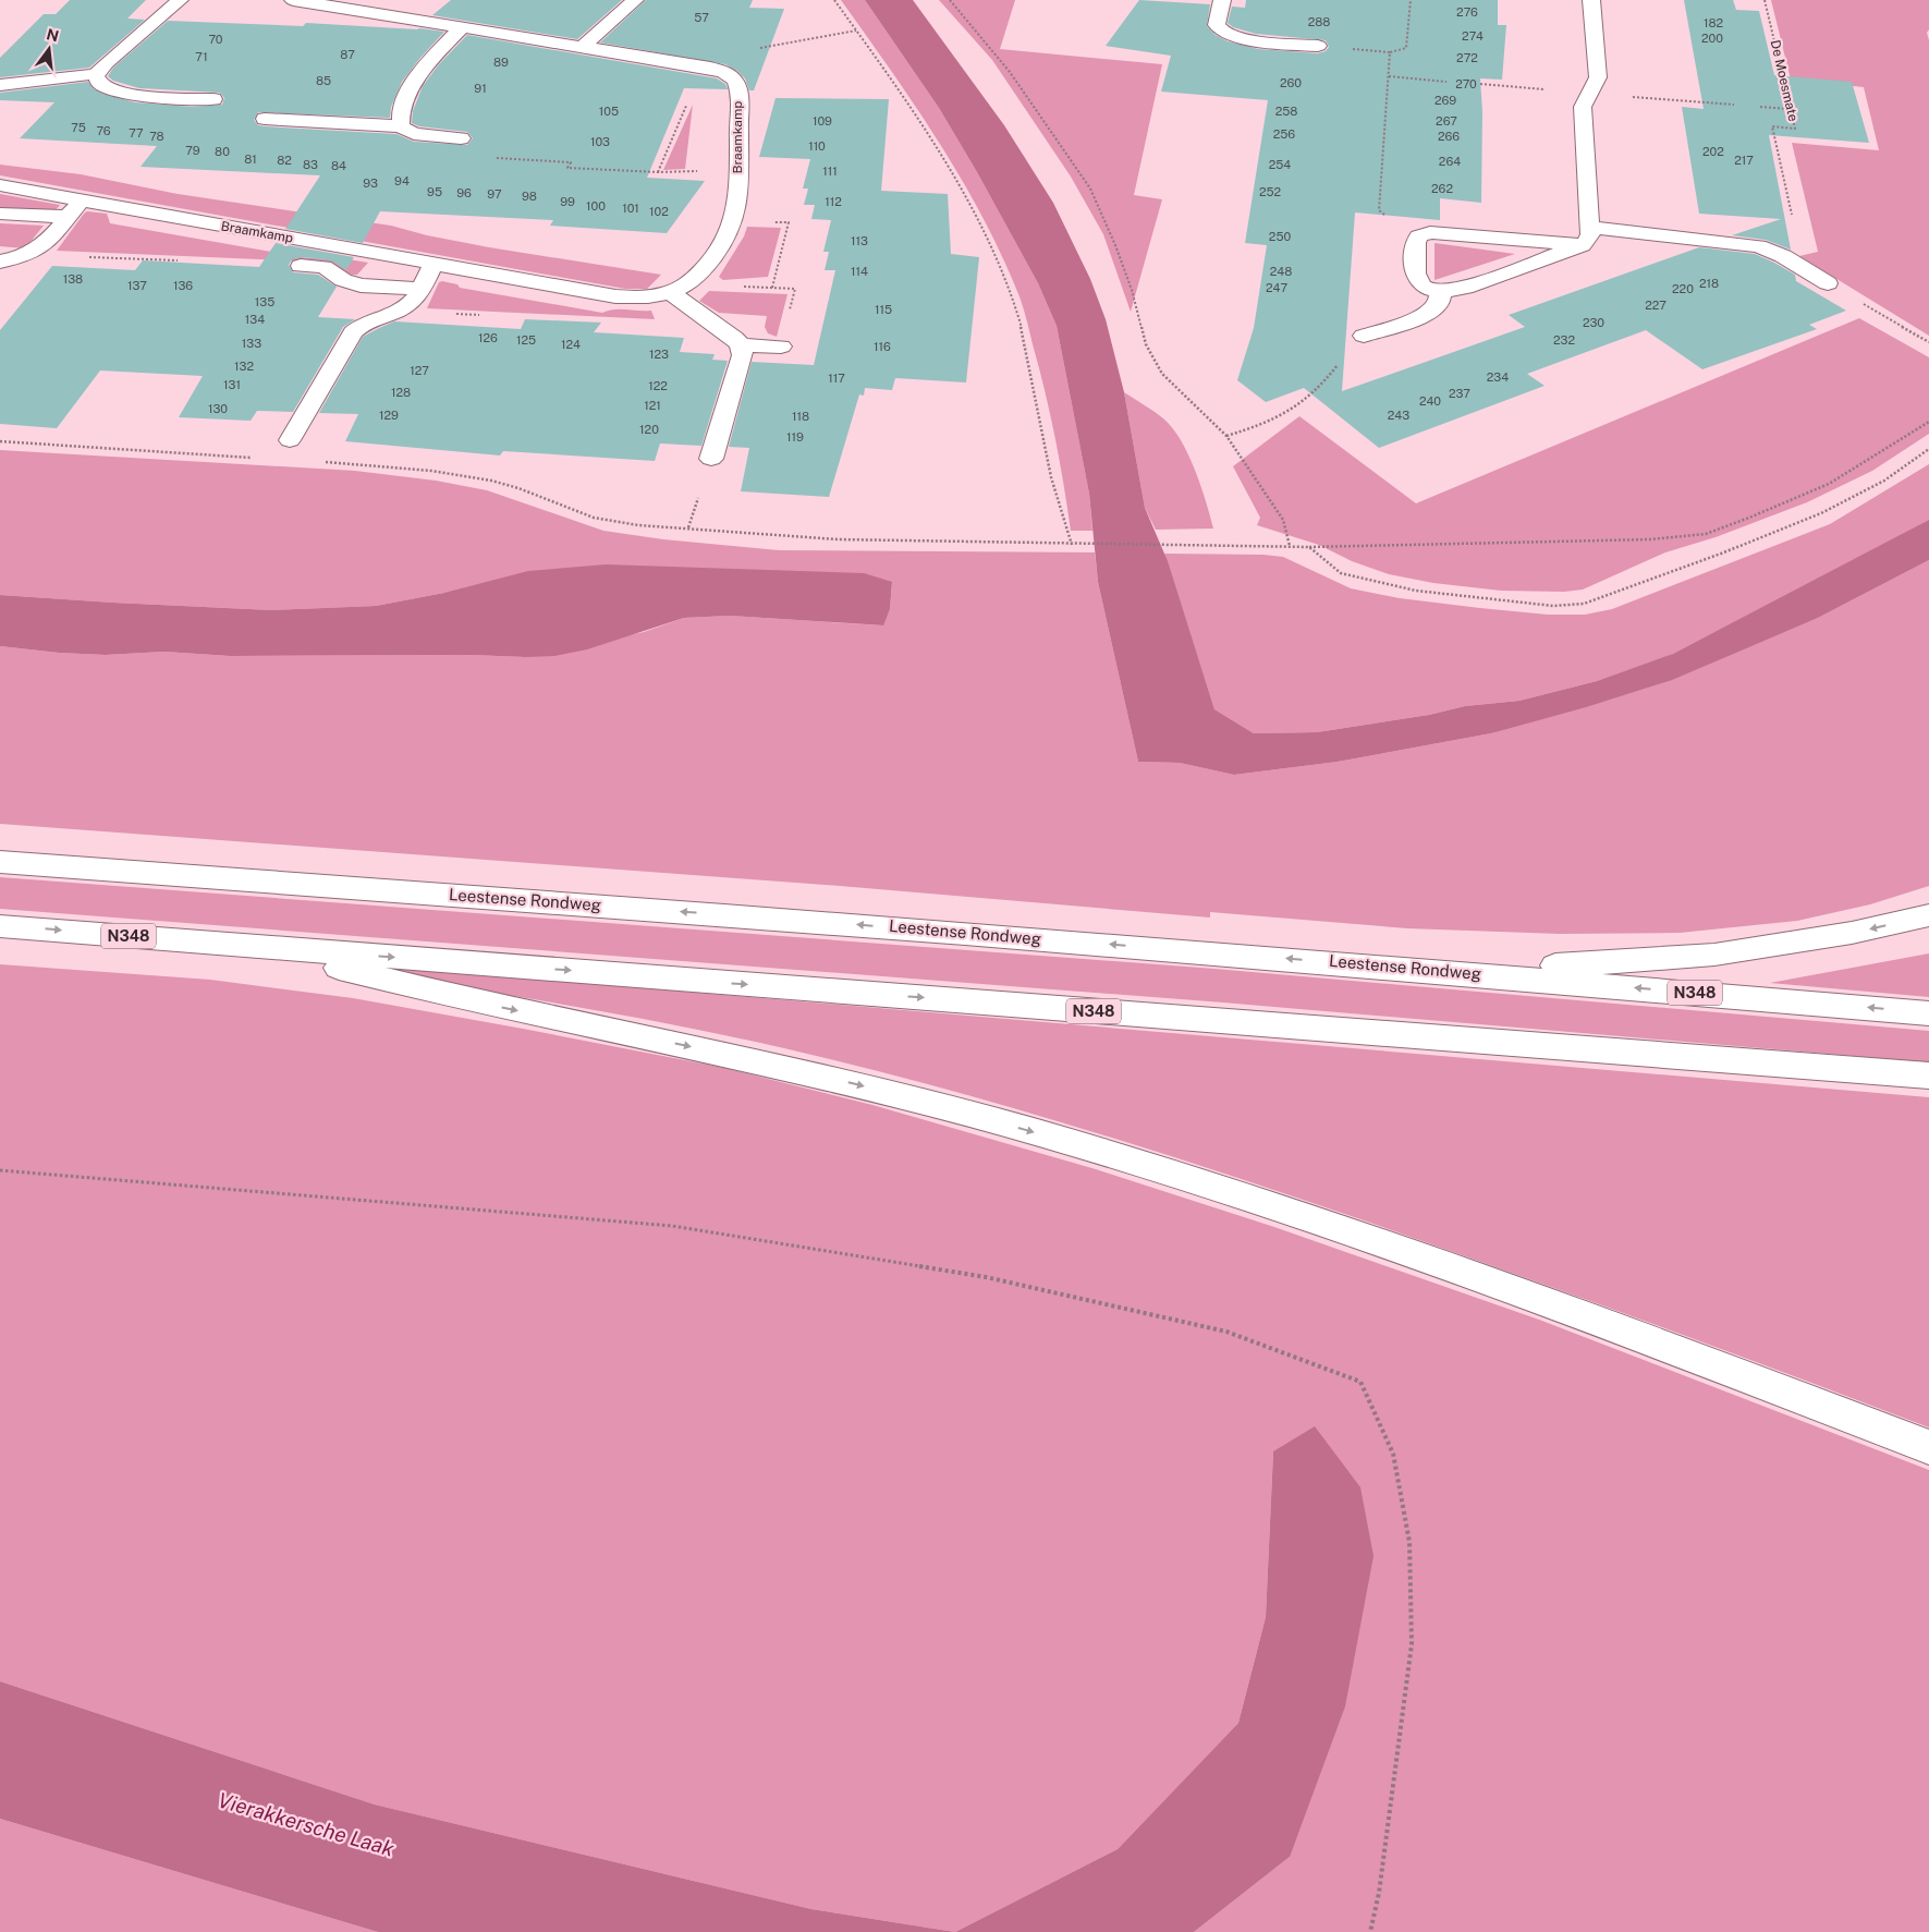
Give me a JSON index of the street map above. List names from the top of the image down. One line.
{"streets":{"street":["Braamkamp","Leestense Rondweg","N348"],"path":["De Moesmate"]},"crossings":[["Leestense Rondweg","N348"]],"water":["Vierakkersche Laak"],"house_numbers":["276","57","288","182","274","200","70","87","71","272","89","85","260","270","91","269","105","258","109","267","75","76","77","256","78","266","103","110","79","80","202","81","82","217","264","83","254","84","111","94","93","262","95","252","96","97","98","99","112","100","101","102","250","113","114","248","138","218","137","136","247","220","135","227","115","134","230","126","125","232","133","124","116","123","132","127","234","117","131","122","128","237","240","121","130","129","243","118","120","119"],"north":"top"}
